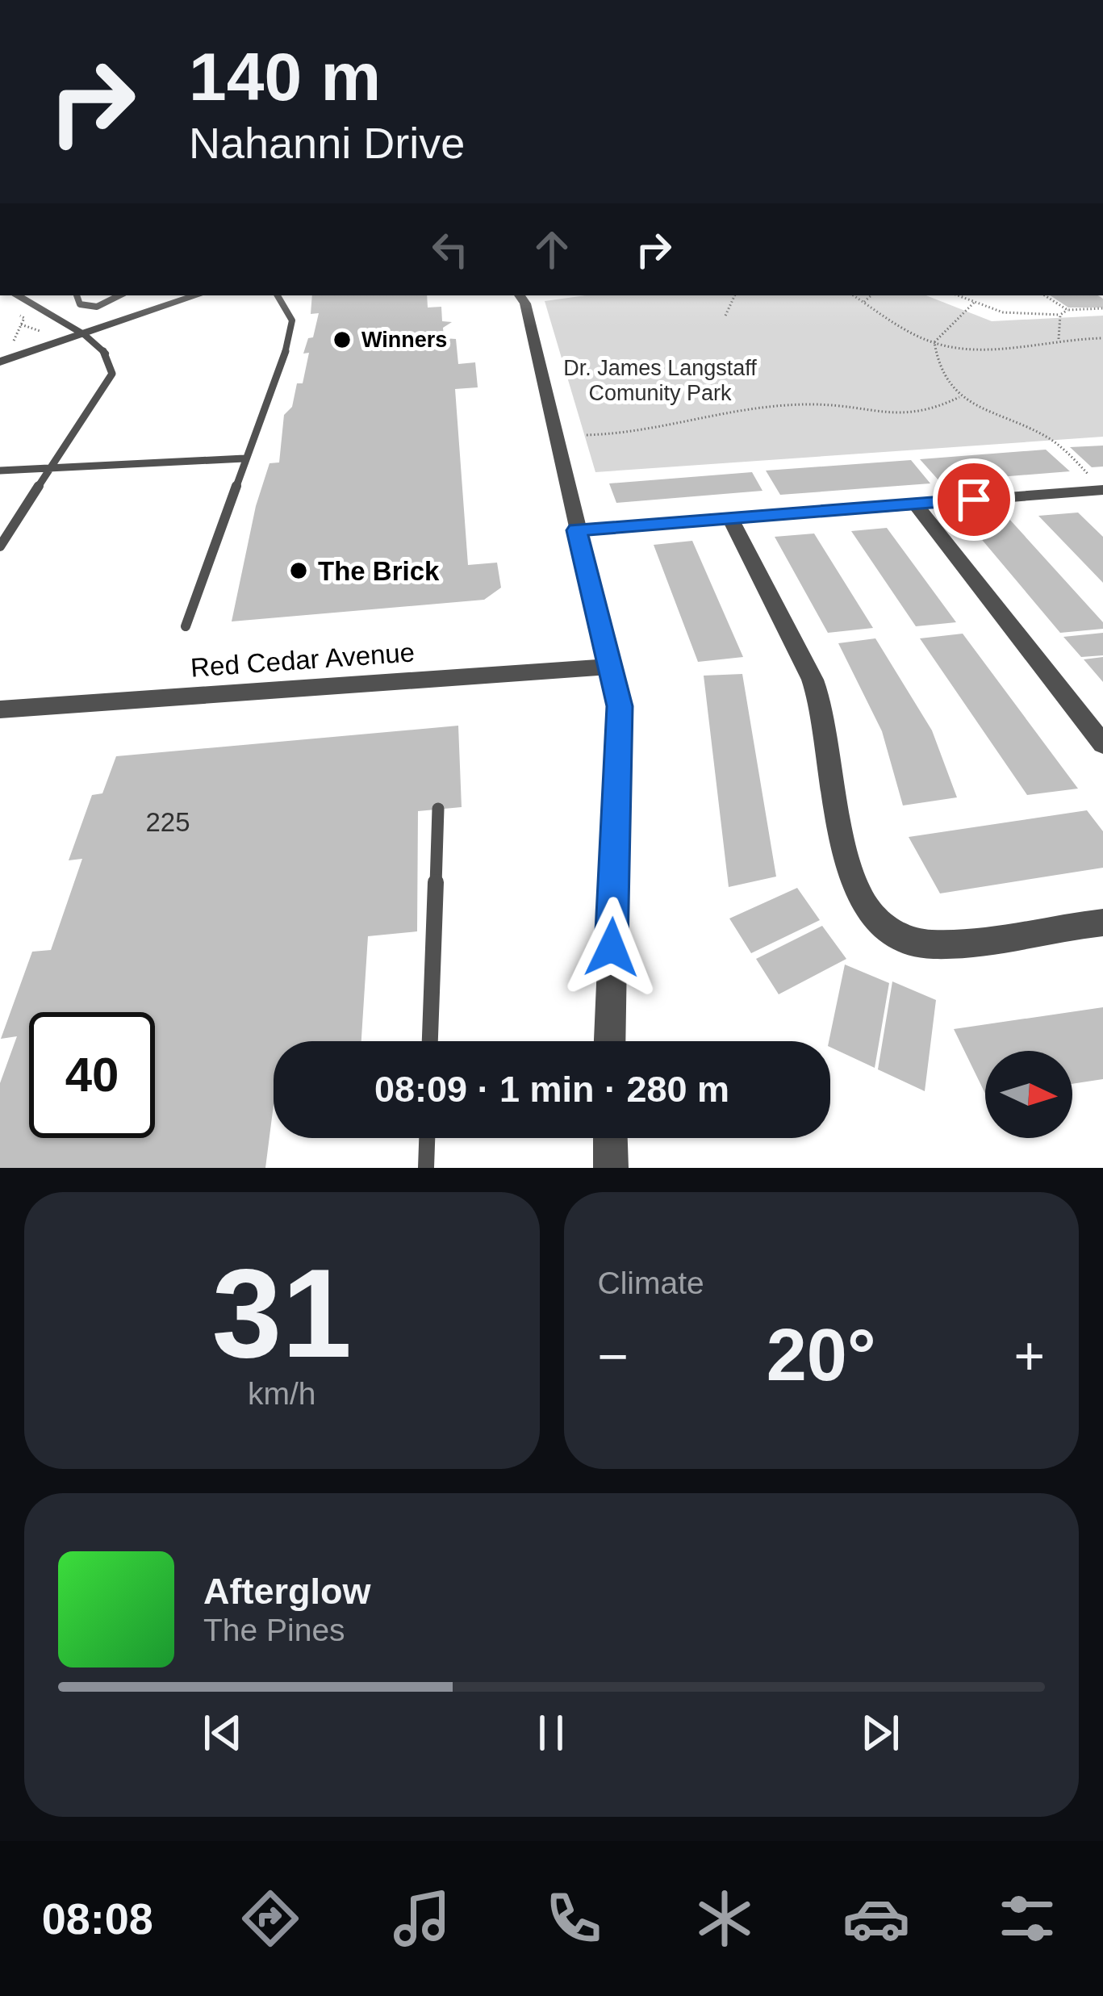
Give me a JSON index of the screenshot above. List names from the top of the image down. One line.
{"streets":{"street":["Red Cedar Avenue"]},"parks":["Dr. James Langstaff Comunity Park"],"places":["Winners","The Brick"],"house_numbers":["225"],"north":"right","page":{"turn":["140 m","Nahanni Drive"],"limit":"40","trip":"08:09 · 1 min · 280 m","tile":[["31","km/h"],"Climate"],"heat":["−","20°","+"],"song":["Afterglow","The Pines"],"tabs":"08:08"}}
